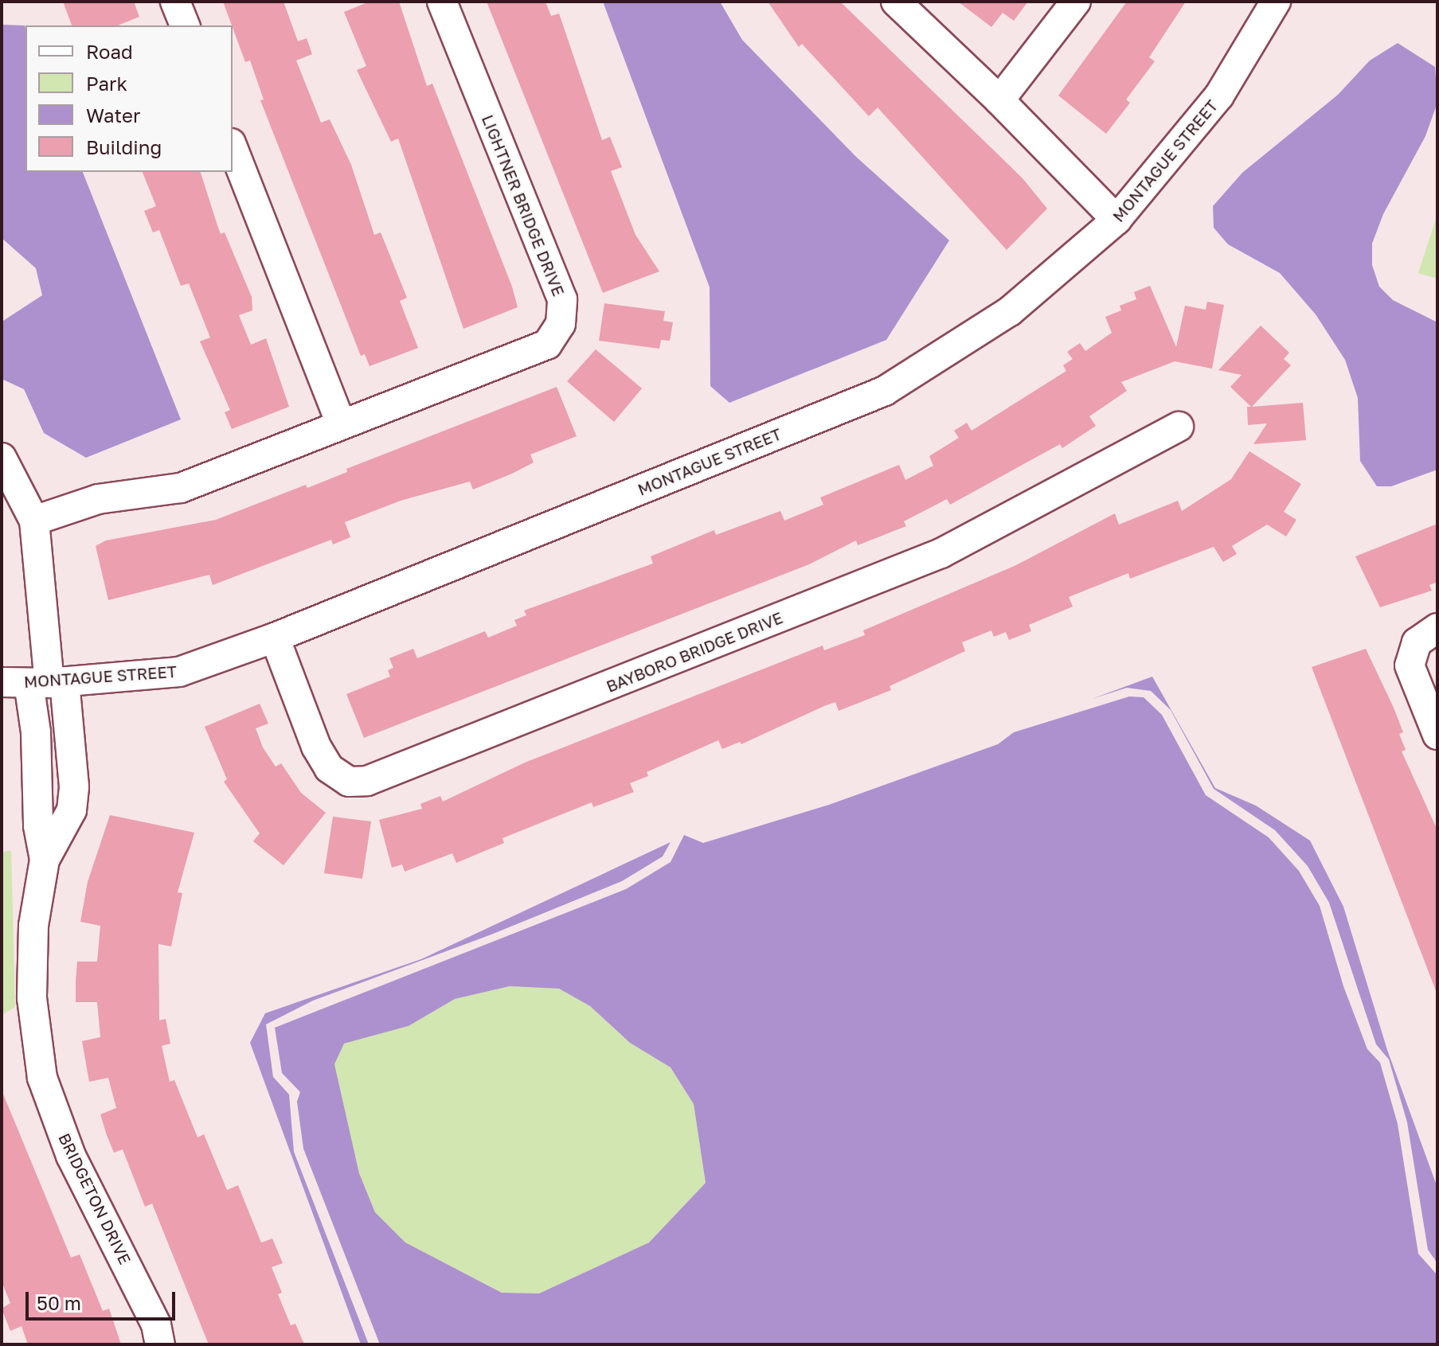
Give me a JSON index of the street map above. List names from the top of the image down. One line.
{"streets":{"street":["MONTAGUE STREET","LIGHTNER BRIDGE DRIVE","BAYBORO BRIDGE DRIVE","BRIDGETON DRIVE"]},"crossings":[["MONTAGUE STREET","BAYBORO BRIDGE DRIVE"],["MONTAGUE STREET","BRIDGETON DRIVE"],["LIGHTNER BRIDGE DRIVE","BRIDGETON DRIVE"]],"legend":["Road","Park","Water","Building"],"scale_bar":"50 m"}
